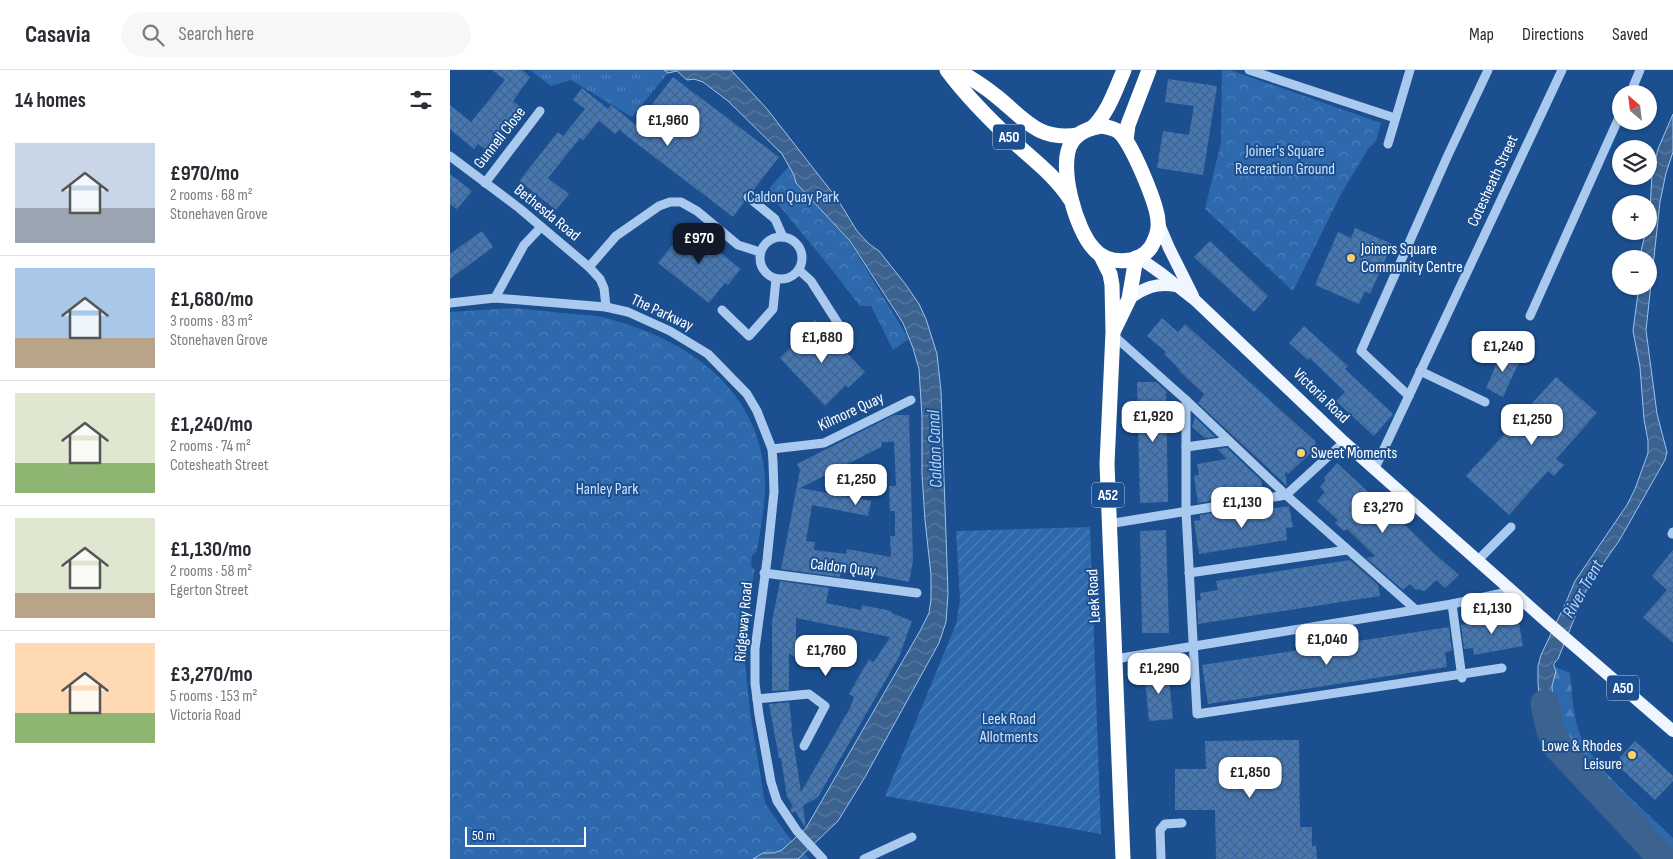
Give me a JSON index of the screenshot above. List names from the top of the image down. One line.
{"streets":{"highway":["A50","A52","Leek Road"],"main road":["Victoria Road"],"street":["Gunnell Close","Cotesheath Street","Bethesda Road","The Parkway","Kilmore Quay","Caldon Quay","Ridgeway Road"]},"crossings":[["A50","Victoria Road"],["A50","A52"],["A50","Leek Road"],["Gunnell Close","Bethesda Road"],["Cotesheath Street","Victoria Road"],["Bethesda Road","The Parkway"],["The Parkway","Ridgeway Road"],["Victoria Road","A52"],["Victoria Road","Leek Road"],["Kilmore Quay","Ridgeway Road"],["A52","Leek Road"],["Caldon Quay","Ridgeway Road"]],"water":["Caldon Canal","River Trent"],"parks":["Joiner's Square Recreation Ground","Caldon Quay Park","Hanley Park","Leek Road Allotments"],"places":["Joiners Square Community Centre","Sweet Moments","Lowe & Rhodes Leisure"],"scale_bar":"50 m","north":"top left","page":{"header":"Casavia","search":"Search here","nav":["Map","Directions","Saved"],"heading":"14 homes","map_buttons":["+","−"],"price":["£1,960","£970","£1,680","£1,240","£1,920","£1,250","£1,250","£1,130","£3,270","£1,130","£1,040","£1,760","£1,290","£1,850"],"list":[{"name":"£970/mo","note":"2 rooms · 68 m² · Stonehaven Grove"},{"name":"£1,680/mo","note":"3 rooms · 83 m² · Stonehaven Grove"},{"name":"£1,240/mo","note":"2 rooms · 74 m² · Cotesheath Street"},{"name":"£1,130/mo","note":"2 rooms · 58 m² · Egerton Street"},{"name":"£3,270/mo","note":"5 rooms · 153 m² · Victoria Road"}],"scale":"50 m"}}
